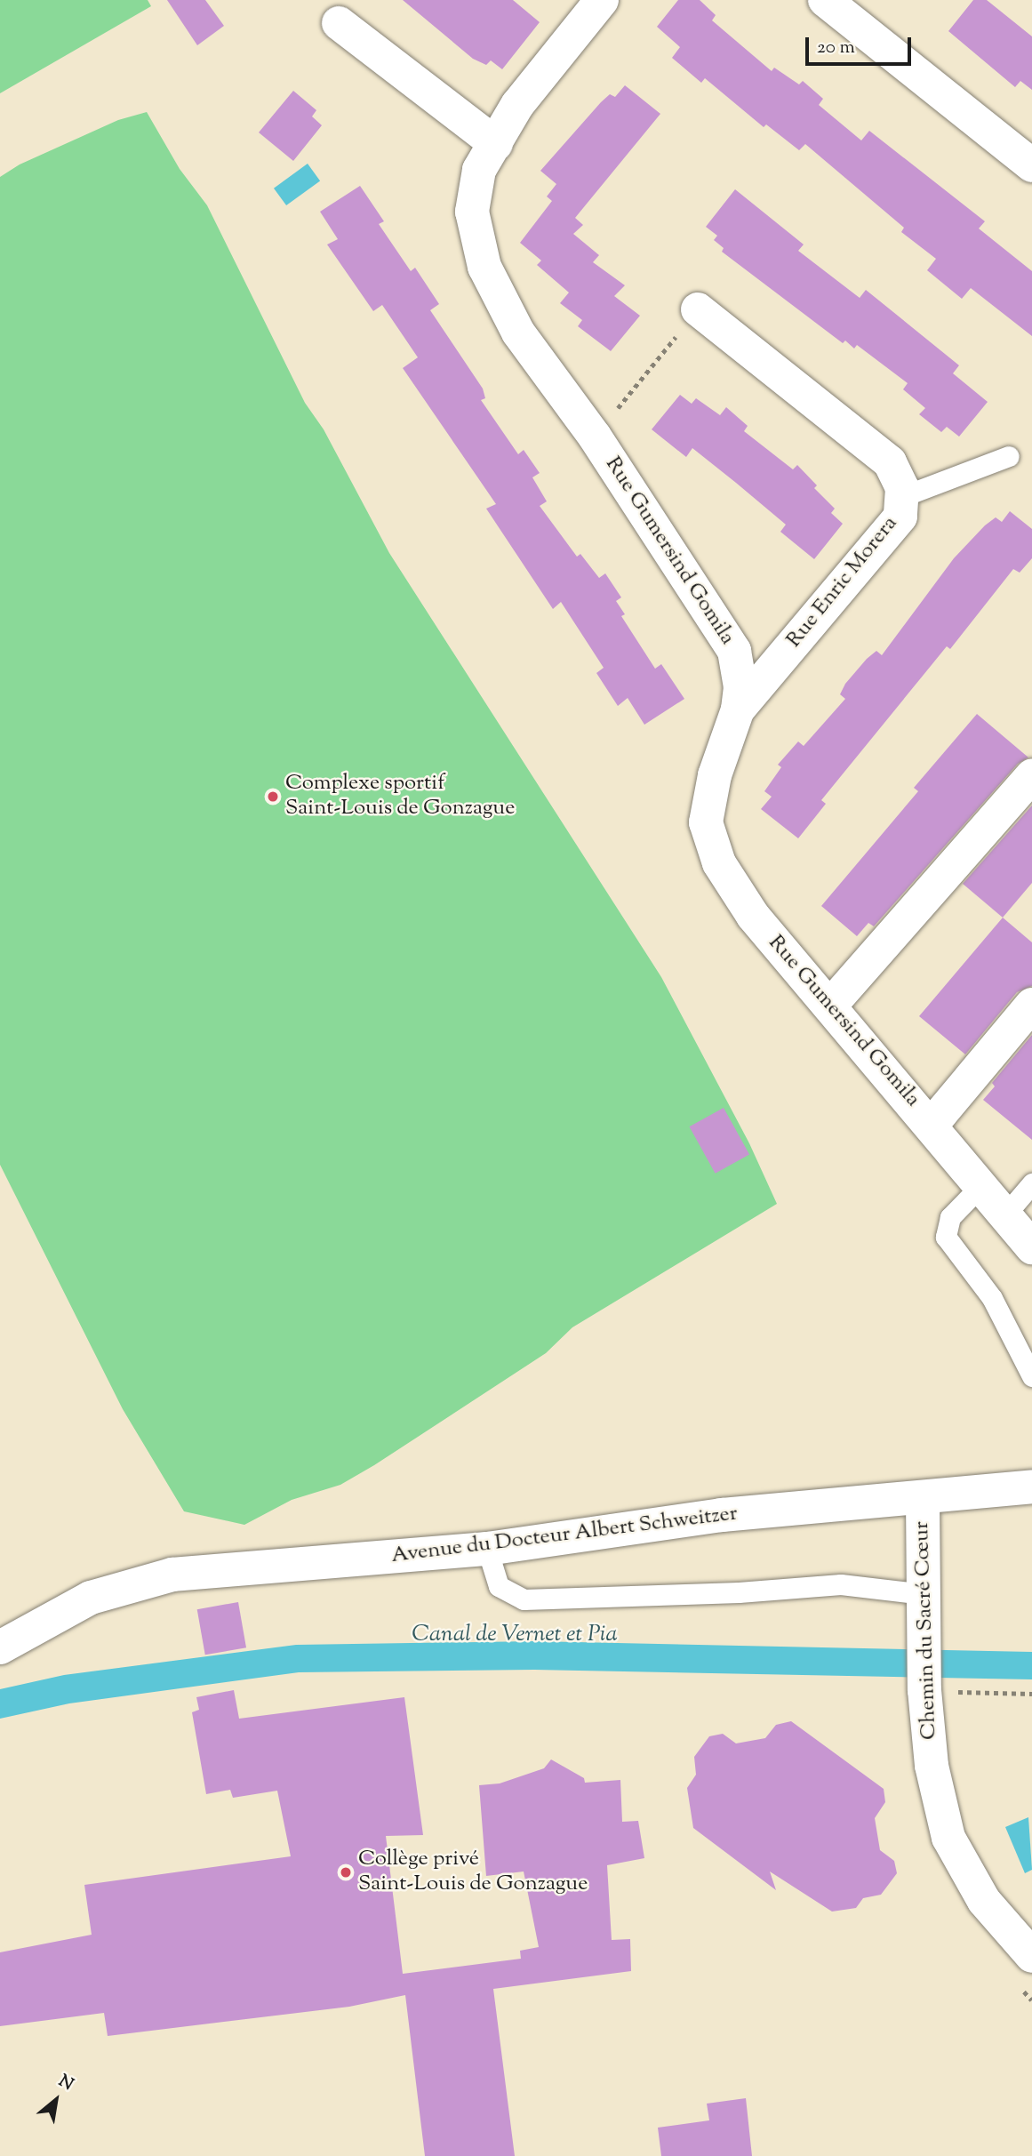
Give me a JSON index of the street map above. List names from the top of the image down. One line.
{"streets":{"street":["Rue Gumersind Gomila","Rue Enric Morera","Avenue du Docteur Albert Schweitzer","Chemin du Sacré Cœur"]},"crossings":[["Rue Gumersind Gomila","Rue Enric Morera"],["Avenue du Docteur Albert Schweitzer","Chemin du Sacré Cœur"]],"water":["Canal de Vernet et Pia"],"places":["Complexe sportif Saint-Louis de Gonzague","Collège privé Saint-Louis de Gonzague"],"scale_bar":"20 m","north":"top right"}
